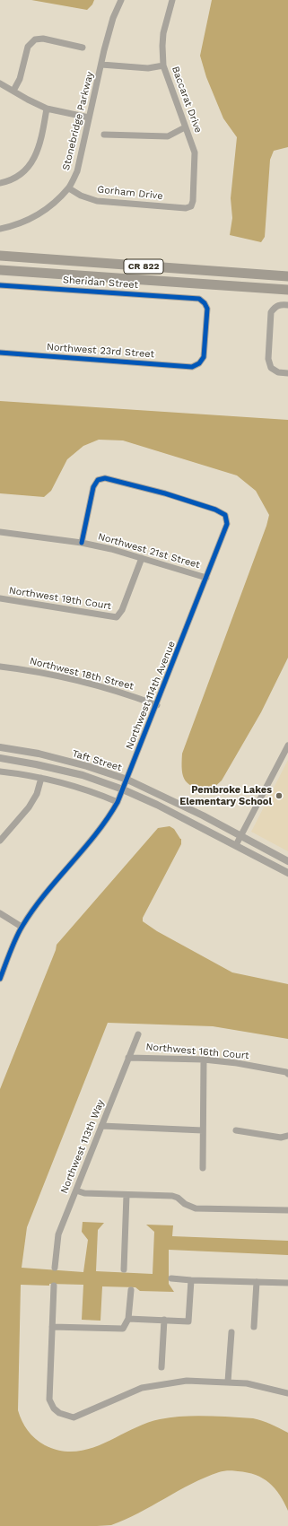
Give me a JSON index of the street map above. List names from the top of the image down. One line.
{"streets":{"main road":["CR 822","Sheridan Street"],"street":["Baccarat Drive","Stonebridge Parkway","Gorham Drive","Northwest 23rd Street","Northwest 21st Street","Northwest 19th Court","Northwest 18th Street","Northwest 114th Avenue","Taft Street","Northwest 16th Court","Northwest 113th Way"]},"crossings":[["Baccarat Drive","Gorham Drive"],["Stonebridge Parkway","Gorham Drive"],["Sheridan Street","Northwest 23rd Street"],["Northwest 21st Street","Northwest 19th Court"],["Northwest 21st Street","Northwest 114th Avenue"],["Northwest 18th Street","Northwest 114th Avenue"],["Northwest 114th Avenue","Taft Street"],["Northwest 16th Court","Northwest 113th Way"]],"places":["Pembroke Lakes Elementary School"]}
